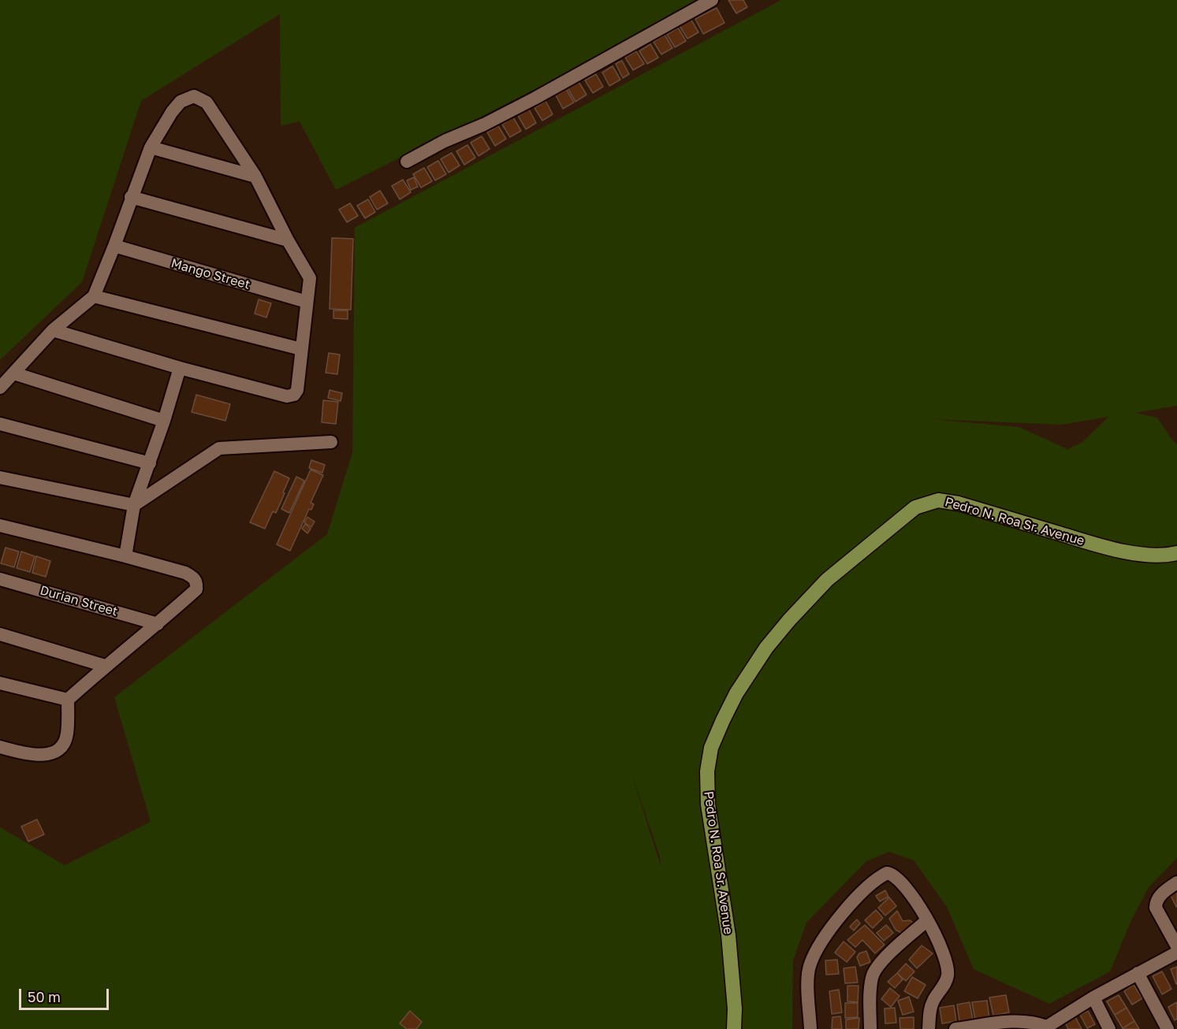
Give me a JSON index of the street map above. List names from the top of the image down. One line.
{"streets":{"main road":["Pedro N. Roa Sr. Avenue"],"street":["Mango Street","Durian Street"]},"scale_bar":"50 m"}
